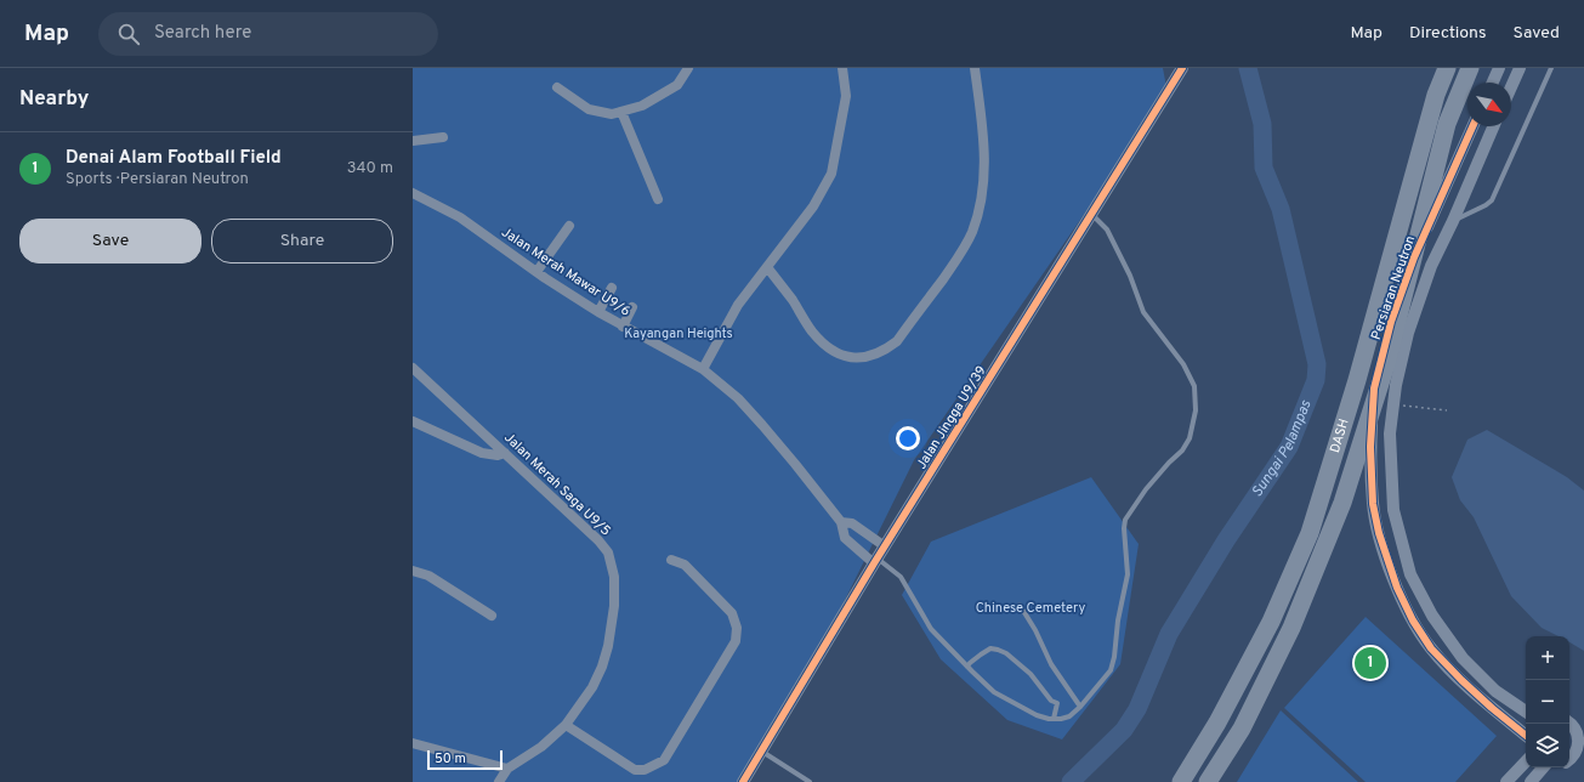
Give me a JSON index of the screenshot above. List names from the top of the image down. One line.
{"streets":{"highway":["DASH"],"street":["Jalan Merah Mawar U9/6","Persiaran Neutron","Jalan Jingga U9/39","Jalan Merah Saga U9/5"]},"crossings":[["Jalan Merah Mawar U9/6","Jalan Jingga U9/39"]],"water":["Sungai Pelampas"],"parks":["Kayangan Heights","Chinese Cemetery"],"scale_bar":"50 m","north":"bottom right","page":{"header":"Map","search":"Search here","nav":["Map","Directions","Saved"],"heading":"Nearby","list":[{"mark":"1","name":"Denai Alam Football Field","note":"Sports · Persiaran Neutron","value":"340 m"}],"buttons":["Save","Share"],"map_buttons":["+","−"],"pins":"1","scale":"50 m"}}
